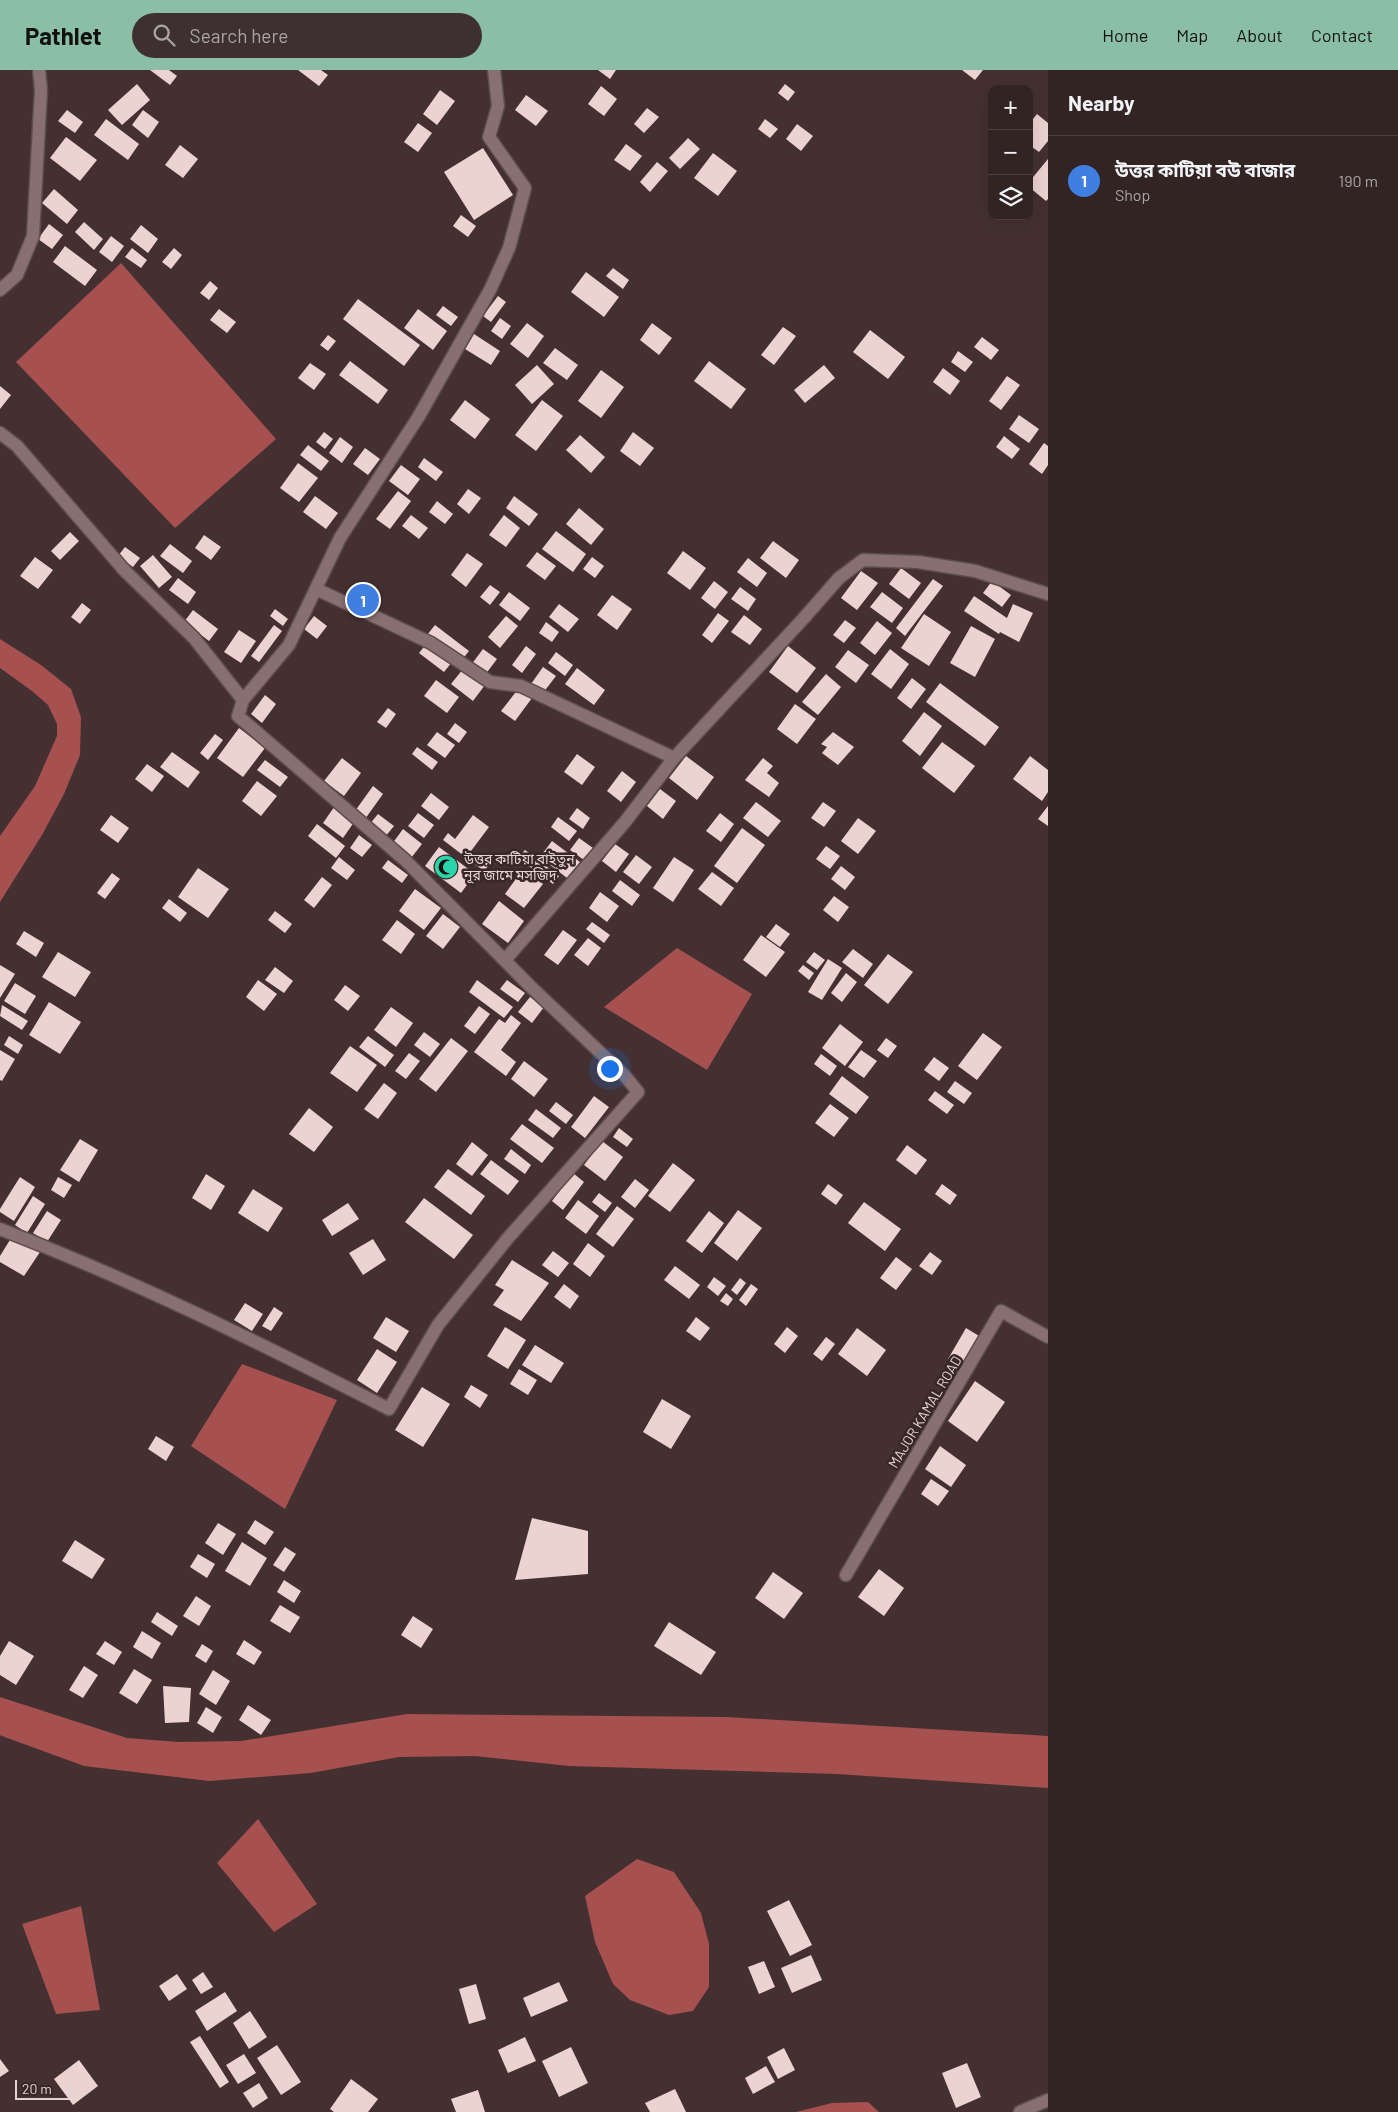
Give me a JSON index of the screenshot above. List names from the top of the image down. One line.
{"streets":{"street":["MAJOR KAMAL ROAD"]},"places":{"mosque":["উত্তর কাটিয়া বাইতুন নূর জামে মসজিদ"]},"scale_bar":"20 m","page":{"header":"Pathlet","search":"Search here","nav":["Home","Map","About","Contact"],"heading":"Nearby","map_buttons":["+","−"],"list":[{"mark":"1","name":"উত্তর কাটিয়া বউ বাজার","note":"Shop","value":"190 m"}],"pins":"1","scale":"20 m"}}
